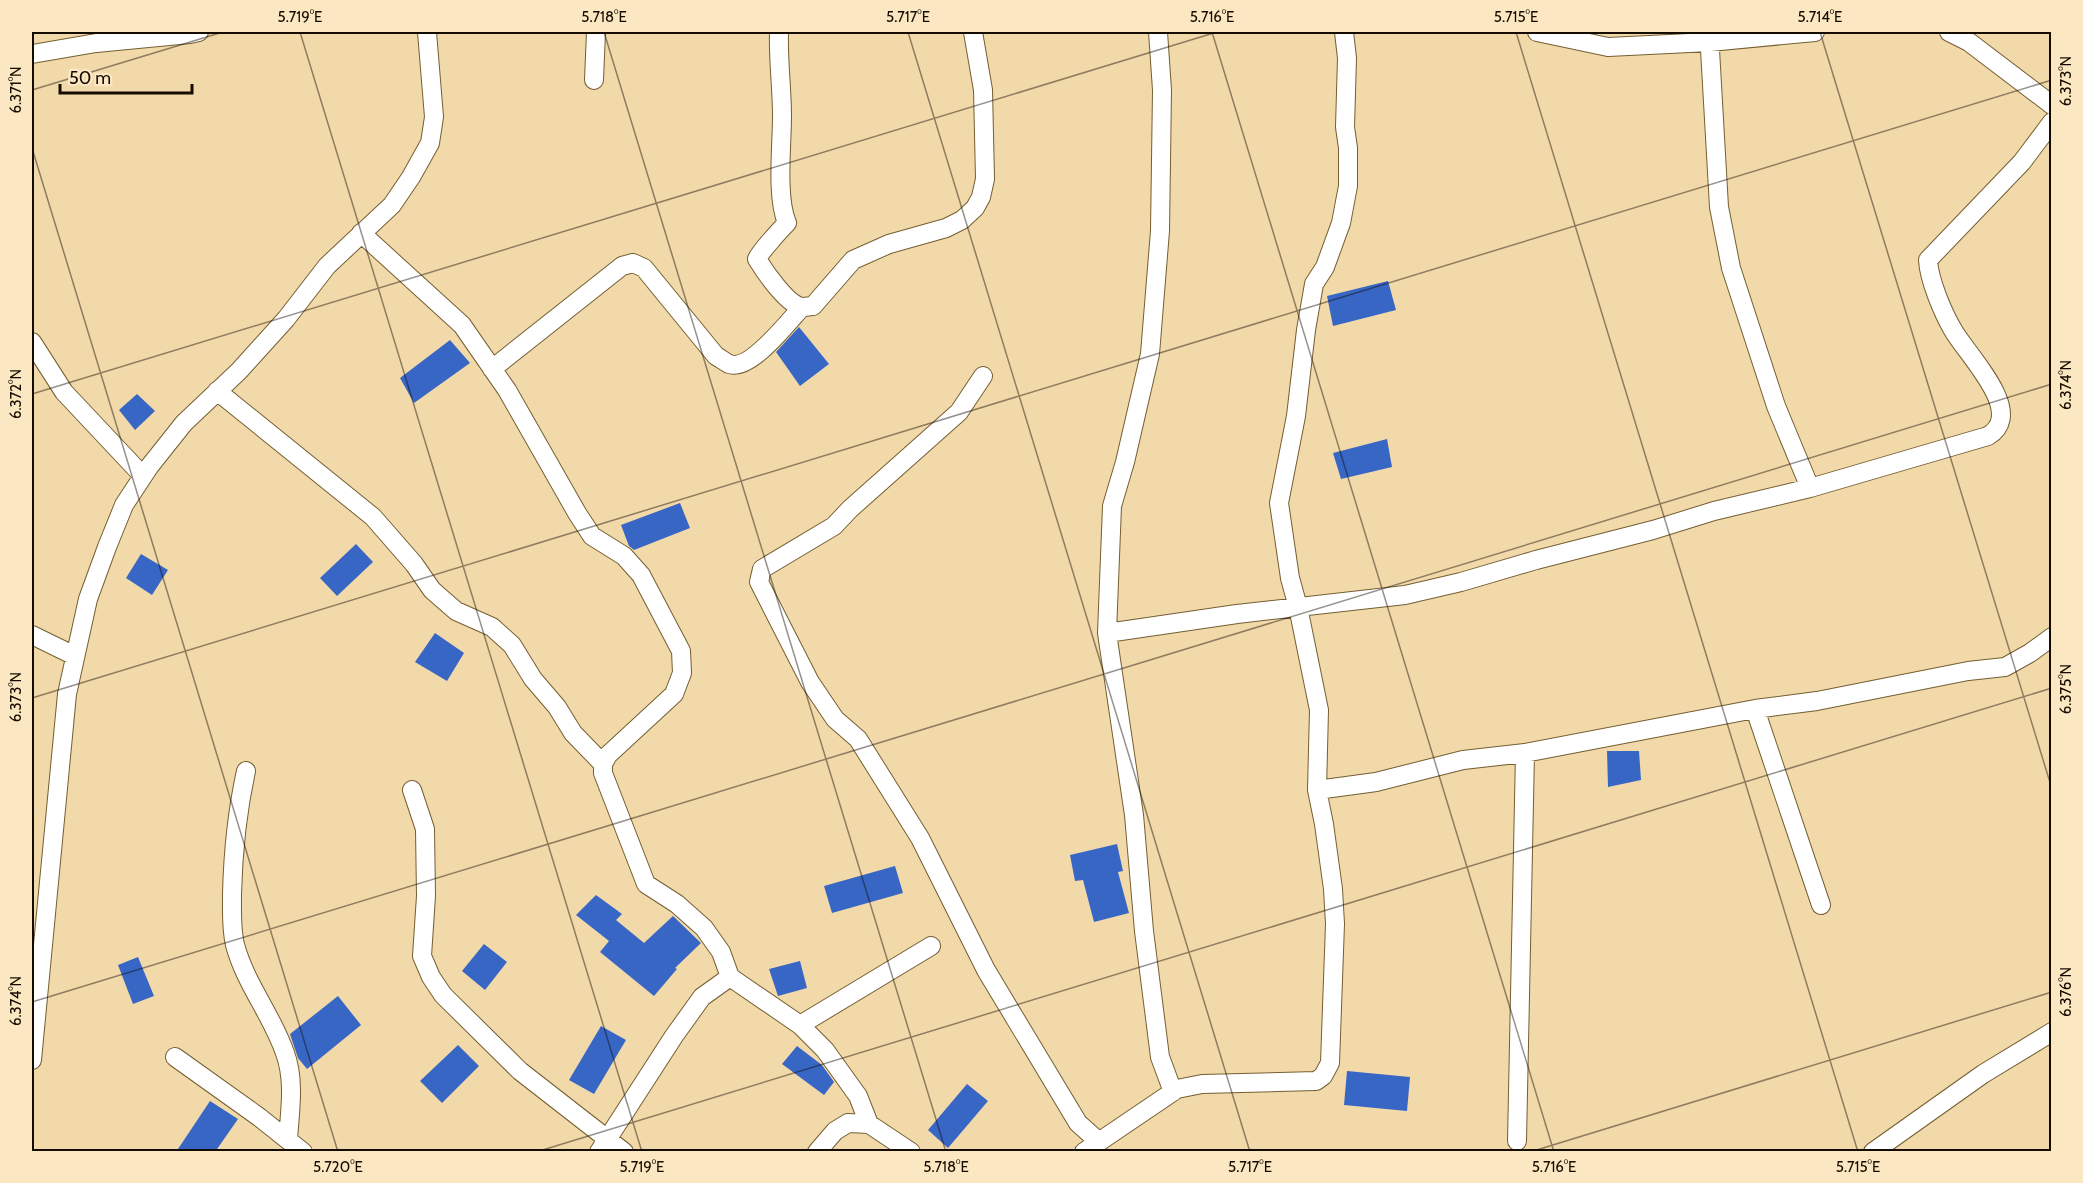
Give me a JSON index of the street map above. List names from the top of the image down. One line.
{"scale_bar":"50 m","coordinates":["5.719°E","5.718°E","5.717°E","5.716°E","5.715°E","5.714°E","6.373°N","6.371°N","6.374°N","6.372°N","6.375°N","6.376°N","5.720°E"]}
